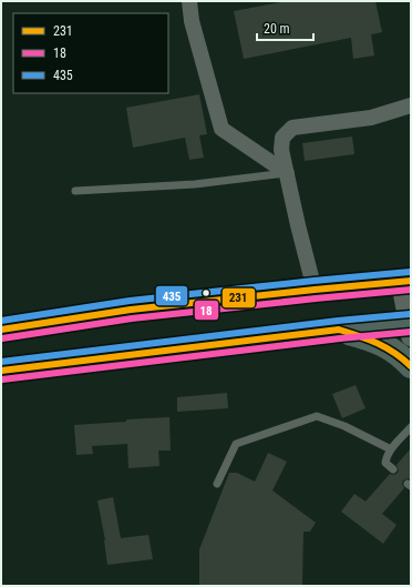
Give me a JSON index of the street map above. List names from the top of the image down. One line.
{"lines":["transit line 435","transit line 231","transit line 18"],"legend":["231","18","435"],"scale_bar":"20 m"}
